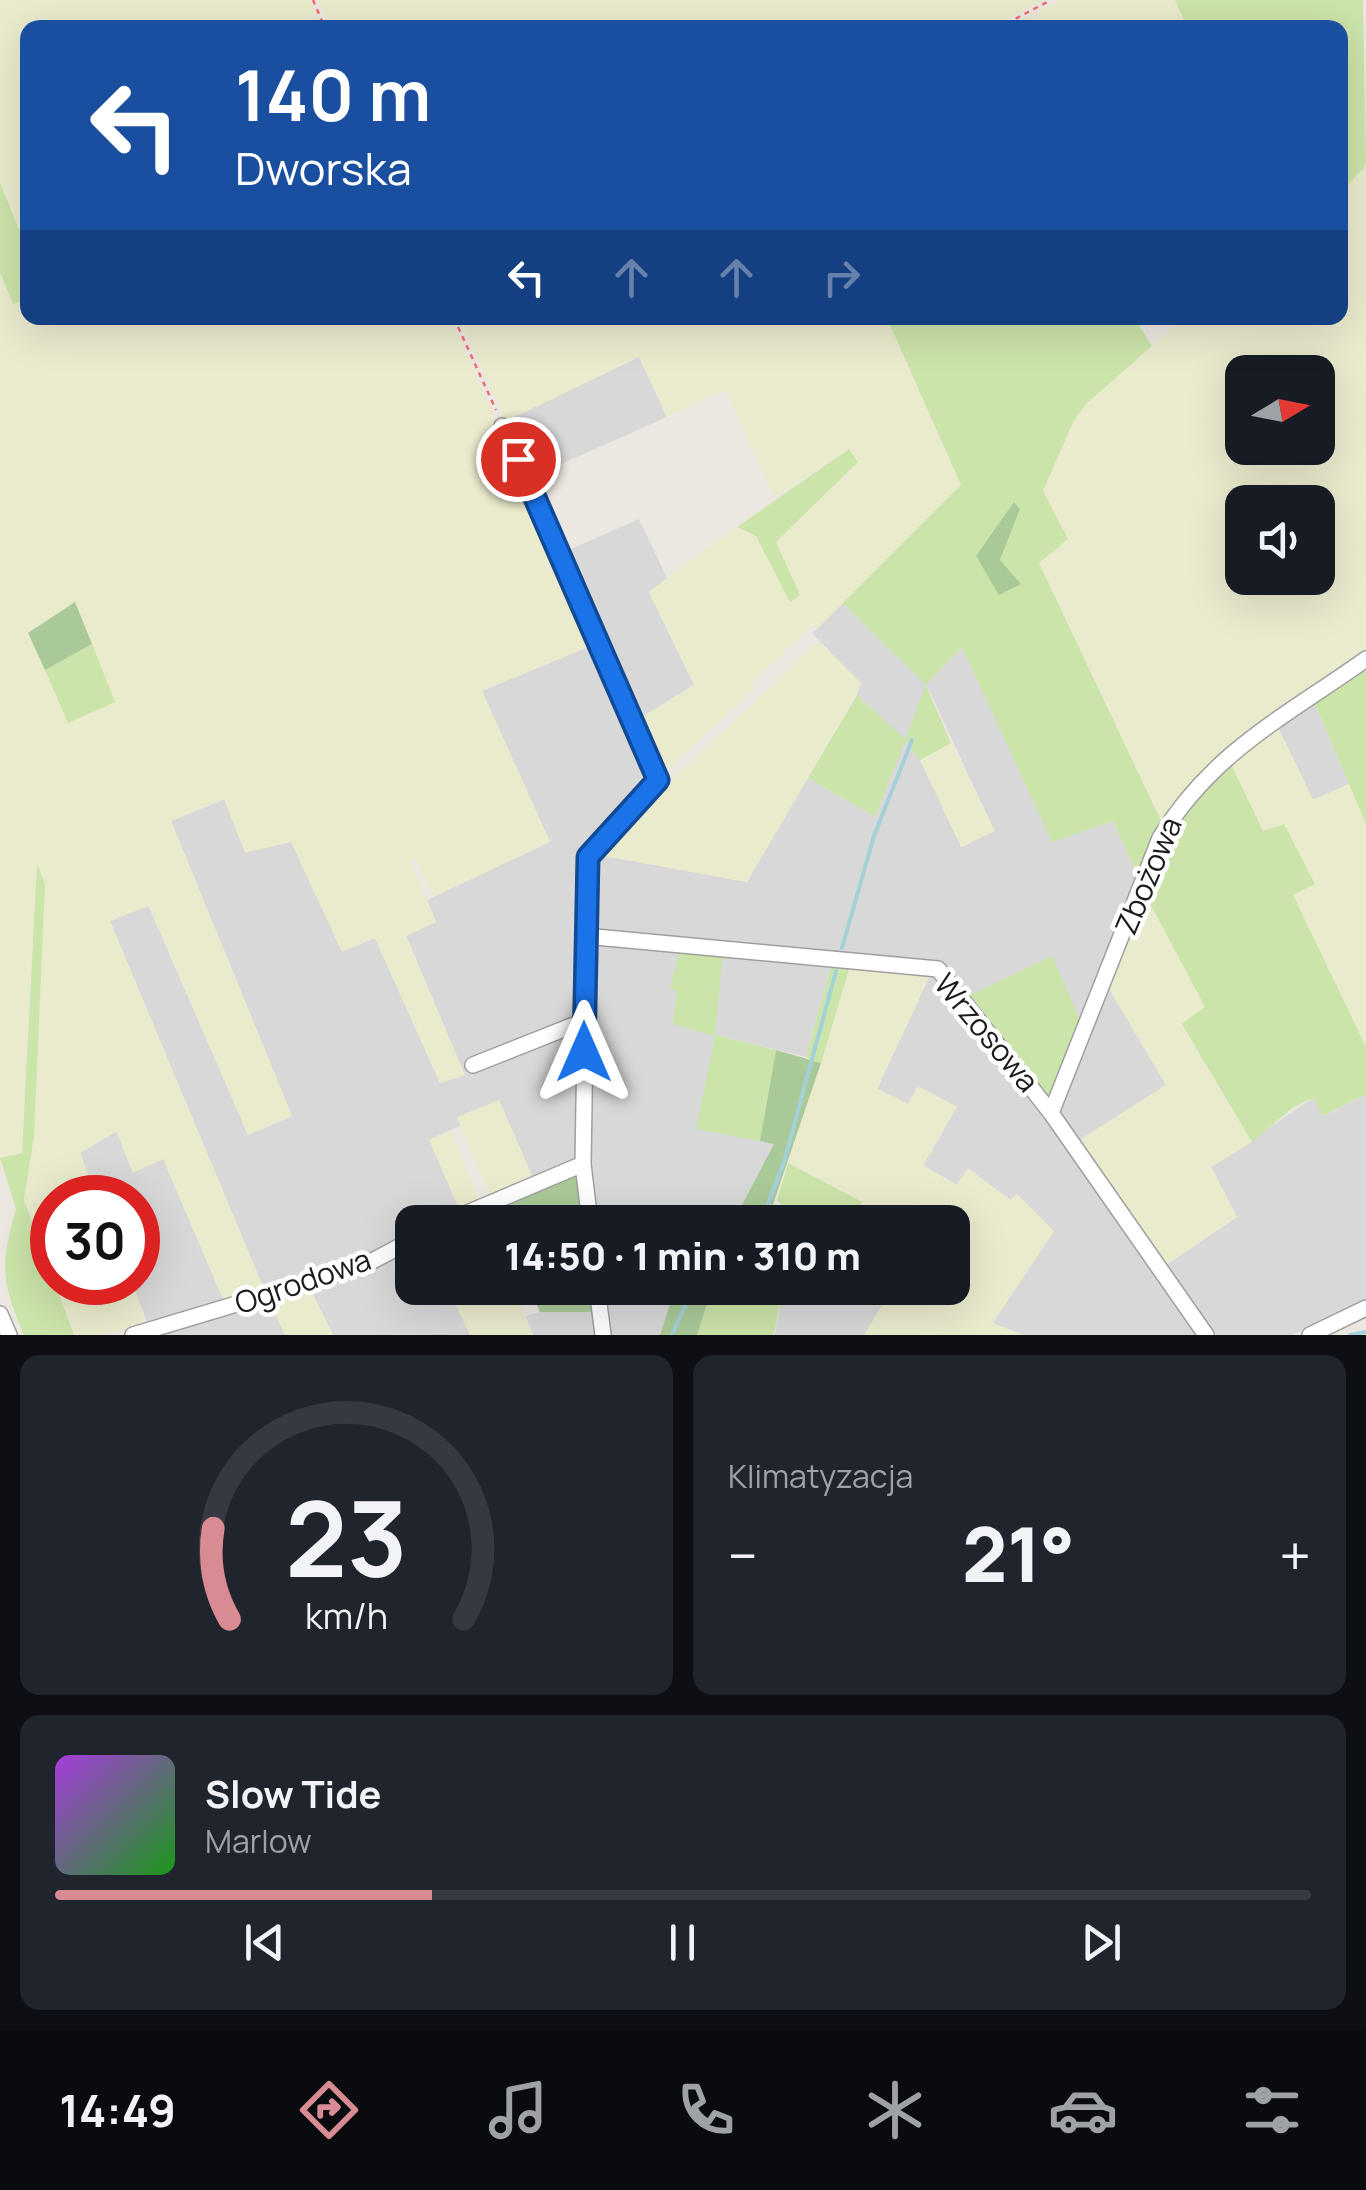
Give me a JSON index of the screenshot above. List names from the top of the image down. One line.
{"streets":{"street":["Zbożowa","Wrzosowa","Ogrodowa"]},"crossings":[["Zbożowa","Wrzosowa"]],"north":"right","page":{"turn":["140 m","Dworska"],"limit":"30","trip":"14:50 · 1 min · 310 m","tile":"Klimatyzacja","heat":["−","21°","+"],"song":["Slow Tide","Marlow"],"tabs":"14:49","gauge":["23","km/h"]}}
